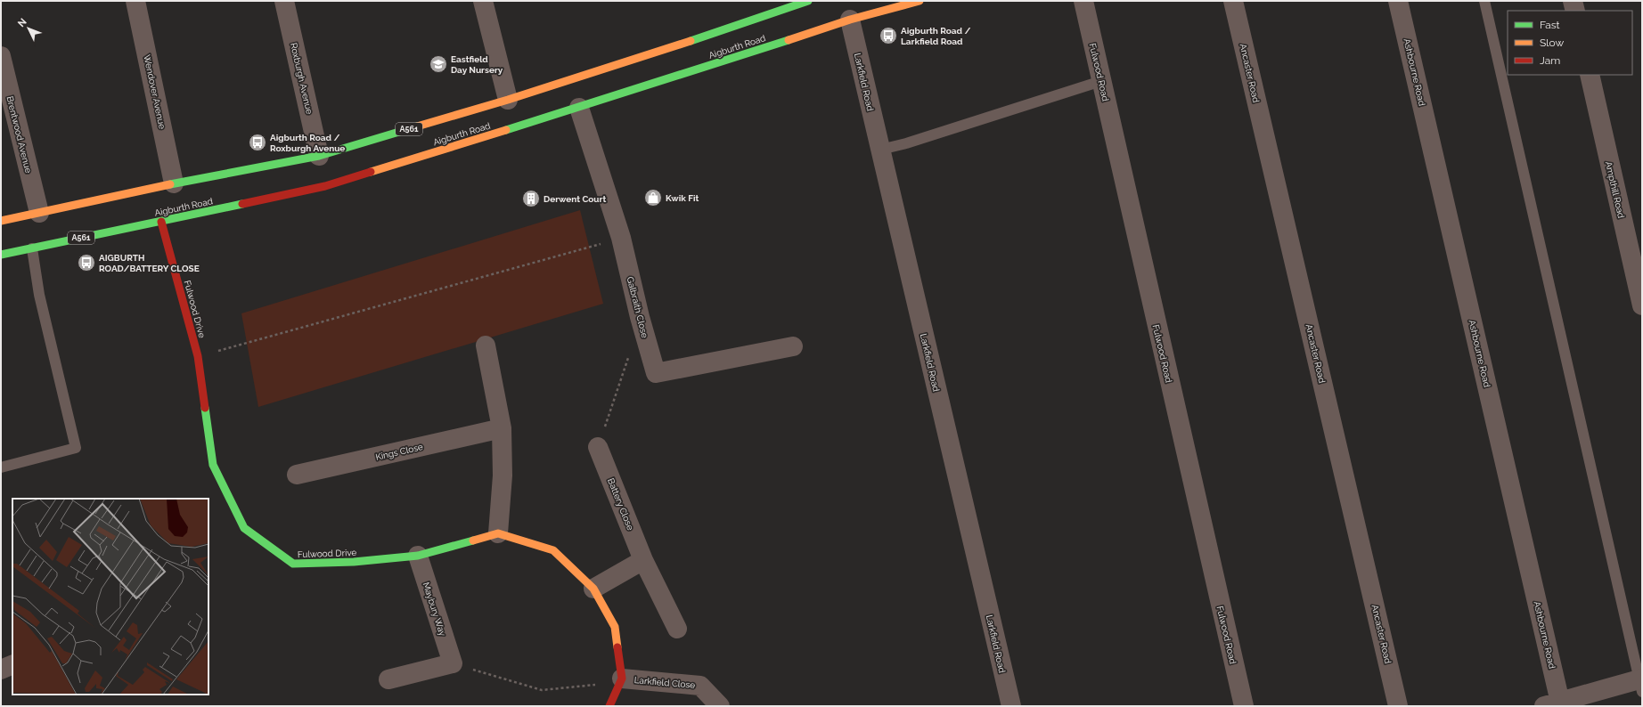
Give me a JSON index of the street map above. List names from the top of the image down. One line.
{"streets":{"main road":["Aigburth Road","A561","Fulwood Drive"],"street":["Fulwood Road","Ashbourne Road","Ancaster Road","Roxburgh Avenue","Larkfield Road","Wendover Avenue","Brentwood Avenue","Ampthill Road","Galbraith Close","Kings Close","Battery Close","Maybury Way","Larkfield Close"]},"crossings":[["Aigburth Road","Larkfield Road"],["Aigburth Road","Galbraith Close"],["Aigburth Road","Fulwood Drive"],["Roxburgh Avenue","A561"],["Wendover Avenue","A561"],["A561","Brentwood Avenue"],["Fulwood Drive","Maybury Way"]],"places":{"bus stop":["Aigburth Road / Larkfield Road","Aigburth Road / Roxburgh Avenue","AIGBURTH ROAD/BATTERY CLOSE"],"school or university":["Eastfield Day Nursery"],"shop":["Kwik Fit"],"building":["Derwent Court"]},"legend":["Fast","Slow","Jam"],"north":"top left"}
